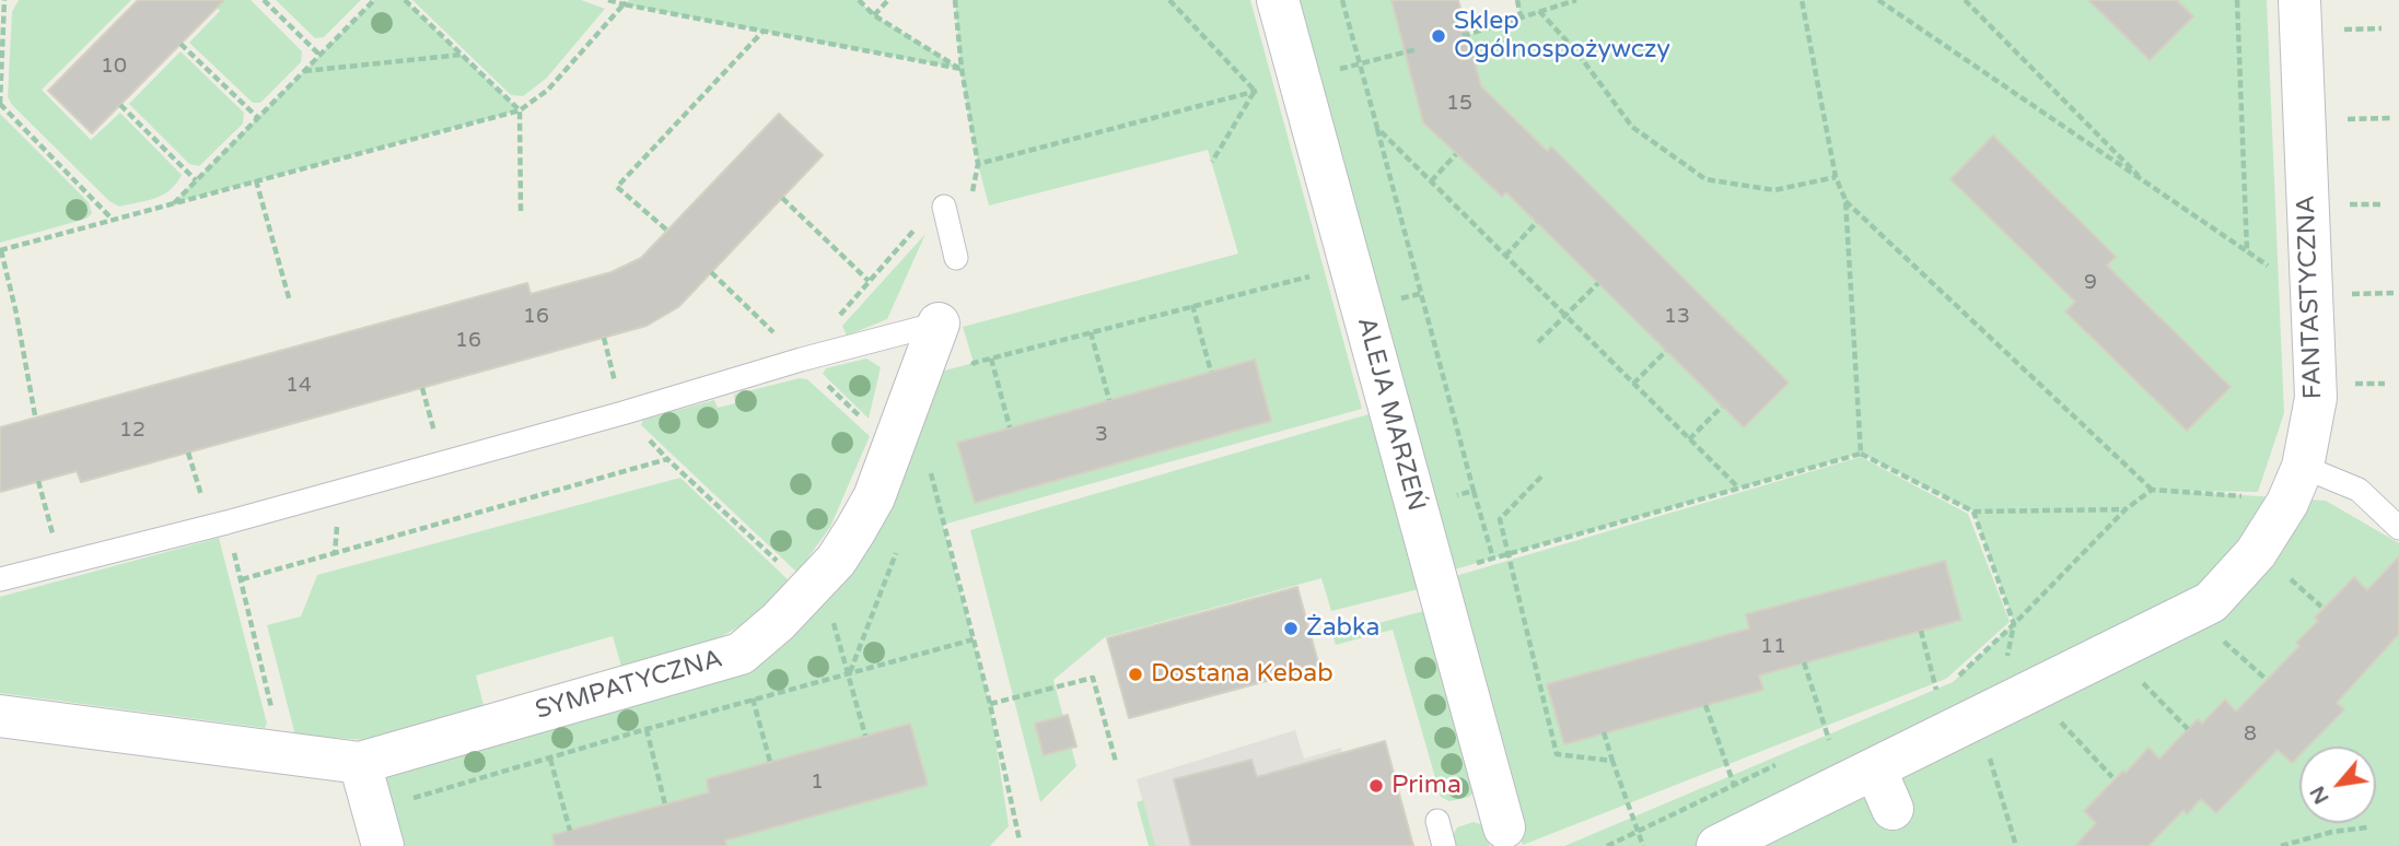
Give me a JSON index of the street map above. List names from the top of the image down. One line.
{"streets":{"street":["FANTASTYCZNA","ALEJA MARZEŃ","SYMPATYCZNA"]},"places":["Sklep Ogólnospożywczy","Żabka","Dostana Kebab","Prima"],"house_numbers":["10","15","9","16","13","16","14","12","3","11","8","1"],"north":"bottom left"}
